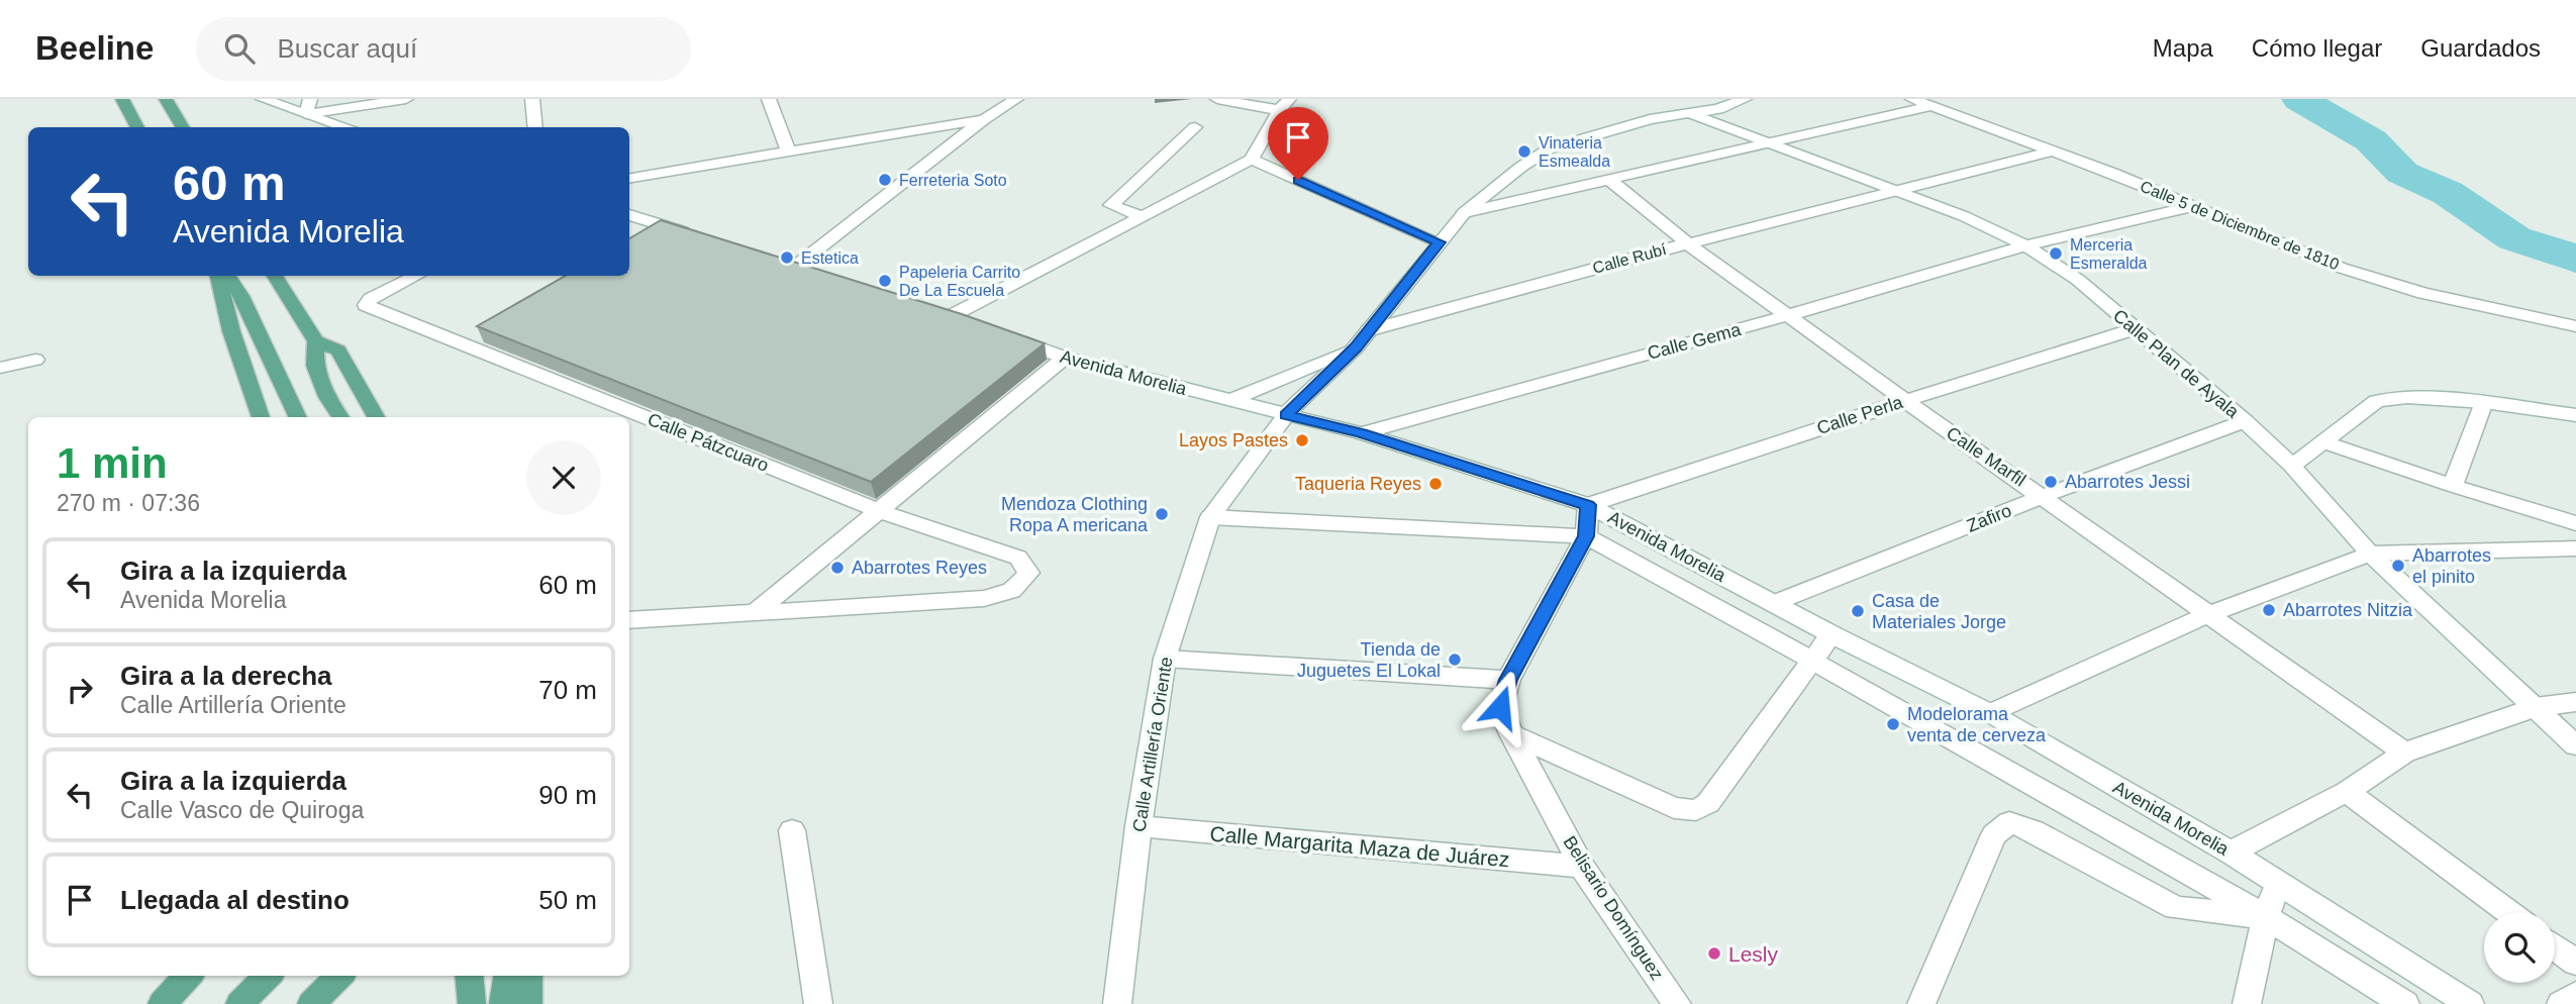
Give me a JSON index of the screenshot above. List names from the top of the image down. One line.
{"streets":{"street":["Calle 5 de Diciembre de 1810","Calle Rubí","Calle Gema","Calle Plan de Ayala","Avenida Morelia","Calle Perla","Calle Pátzcuaro","Calle Marfil","Zafiro","Calle Artillería Oriente","Calle Margarita Maza de Juárez","Belisario Domínguez"]},"crossings":[["Calle 5 de Diciembre de 1810","Calle Rubí"],["Calle 5 de Diciembre de 1810","Calle Gema"],["Calle Rubí","Calle Plan de Ayala"],["Calle Rubí","Calle Marfil"],["Calle Rubí","Calle Artillería Oriente"],["Calle Gema","Calle Plan de Ayala"],["Calle Gema","Avenida Morelia"],["Calle Gema","Calle Marfil"],["Calle Plan de Ayala","Calle Perla"],["Calle Plan de Ayala","Zafiro"],["Calle Plan de Ayala","Calle Artillería Oriente"],["Avenida Morelia","Calle Perla"],["Avenida Morelia","Zafiro"],["Avenida Morelia","Calle Artillería Oriente"],["Avenida Morelia","Belisario Domínguez"],["Calle Perla","Calle Marfil"],["Calle Perla","Belisario Domínguez"],["Calle Marfil","Zafiro"],["Calle Artillería Oriente","Calle Margarita Maza de Juárez"],["Calle Margarita Maza de Juárez","Belisario Domínguez"]],"places":["Vinateria Esmealda","Ferreteria Soto","Merceria Esmeralda","Estetica","Papeleria Carrito De La Escuela","Layos Pastes","Abarrotes Jessi","Taqueria Reyes","Mendoza Clothing Ropa A mericana","Abarrotes el pinito","Abarrotes Reyes","Abarrotes Nitzia","Casa de Materiales Jorge","Tienda de Juguetes El Lokal","Modelorama venta de cerveza","Lesly"],"page":{"header":"Beeline","search":"Buscar aquí","nav":["Mapa","Cómo llegar","Guardados"],"turn":["60 m","Avenida Morelia"],"heading":["1 min","270 m · 07:36"],"list":[{"name":"Gira a la izquierda","note":"Avenida Morelia","value":"60 m"},{"name":"Gira a la derecha","note":"Calle Artillería Oriente","value":"70 m"},{"name":"Gira a la izquierda","note":"Calle Vasco de Quiroga","value":"90 m"},{"name":"Llegada al destino","value":"50 m"}]}}
